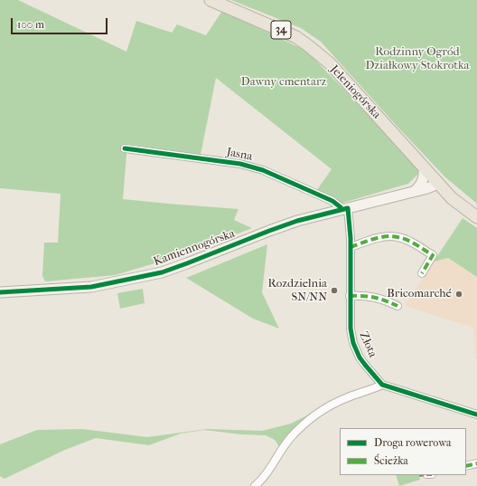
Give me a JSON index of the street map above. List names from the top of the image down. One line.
{"streets":{"main road":["34","Jeleniogórska"],"street":["Jasna","Kamiennogórska","Złota"]},"crossings":[["Jeleniogórska","Kamiennogórska"],["Jasna","Kamiennogórska"],["Jasna","Złota"],["Kamiennogórska","Złota"]],"parks":["Rodzinny Ogród Działkowy Stokrotka","Dawny cmentarz"],"places":["Rozdzielnia SN/NN","Bricomarché"],"legend":["Droga rowerowa","Ścieżka"],"scale_bar":"100 m"}
